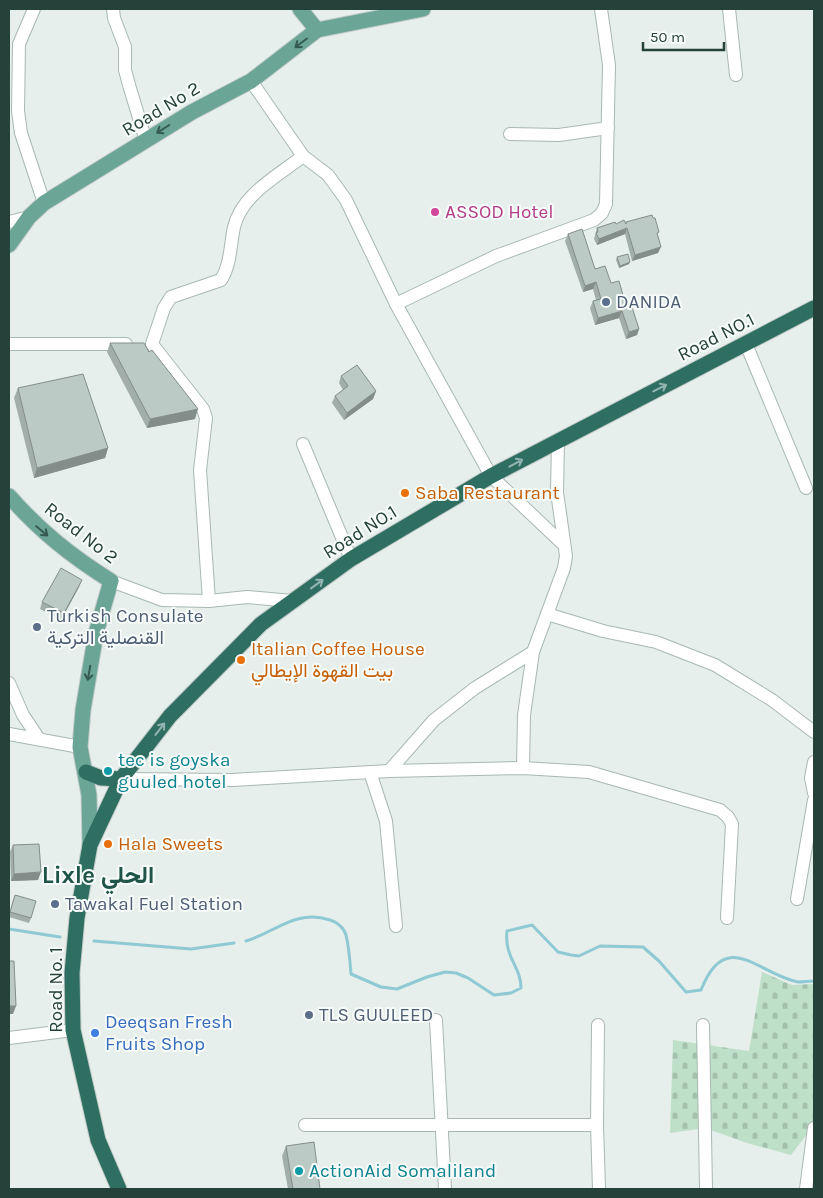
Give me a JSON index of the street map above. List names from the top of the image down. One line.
{"streets":{"highway":["Road NO.1","Road No. 1"],"main road":["Road No 2"]},"crossings":[["Road No 2","Road NO.1"],["Road No 2","Road No. 1"],["Road NO.1","Road No. 1"]],"one_way":["Road NO.1"],"districts":["Lixle الحلي"],"places":["ASSOD Hotel","DANIDA","Saba Restaurant","Turkish Consulate القنصلية التركية","Italian Coffee House بيت القهوة الإيطالي","tec is goyska guuled hotel","Hala Sweets","Tawakal Fuel Station","TLS GUULEED","Deeqsan Fresh Fruits Shop","ActionAid Somaliland"],"scale_bar":"50 m"}
